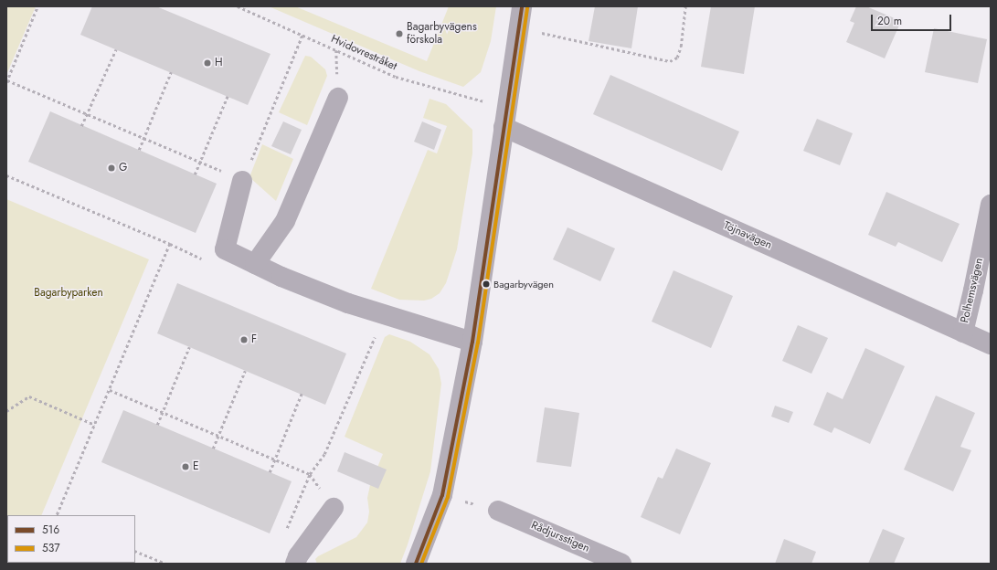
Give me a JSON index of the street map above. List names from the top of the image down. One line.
{"streets":{"street":["Töjnavägen","Polhemsvägen","Rådjursstigen"],"path":["Hvidovrestråket"]},"crossings":[["Töjnavägen","Polhemsvägen"]],"parks":["Bagarbyparken"],"places":["Bagarbyvägens förskola","H","G","Bagarbyvägen","F","E"],"lines":["transit line 516","transit line 537"],"legend":["516","537"],"scale_bar":"20 m"}
